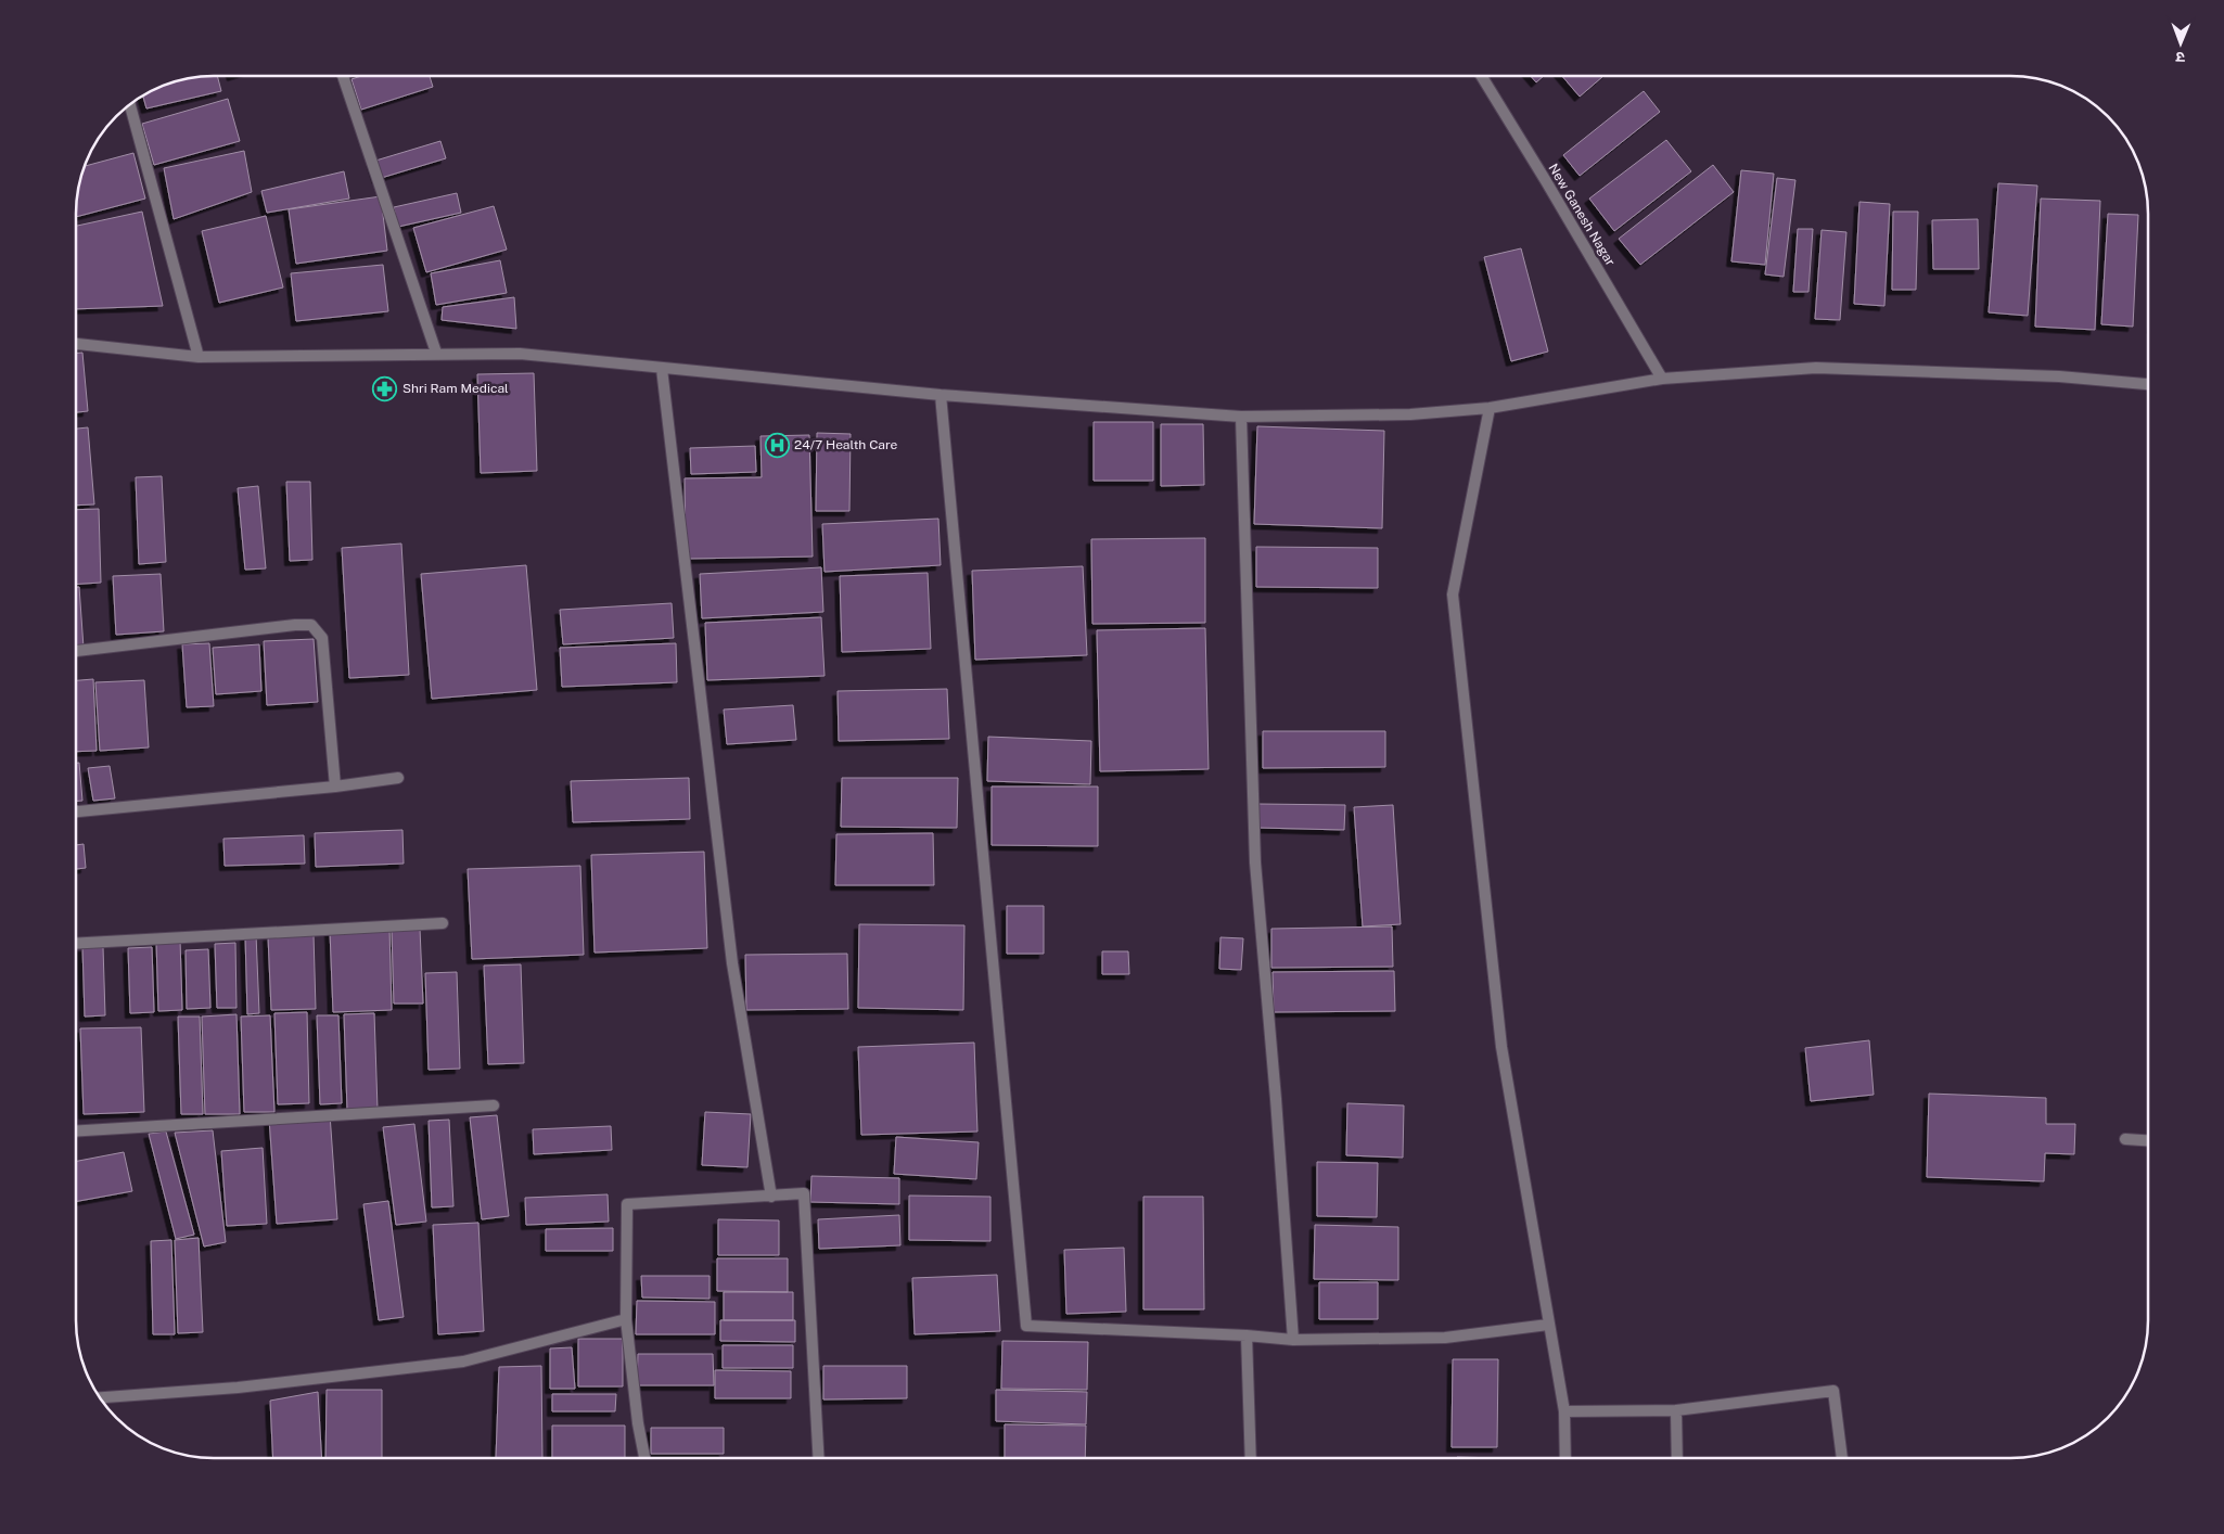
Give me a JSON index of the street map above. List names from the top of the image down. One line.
{"streets":{"street":["New Ganesh Nagar"]},"places":{"pharmacy":["Shri Ram Medical"],"hospital":["24/7 Health Care"]},"north":"bottom"}
